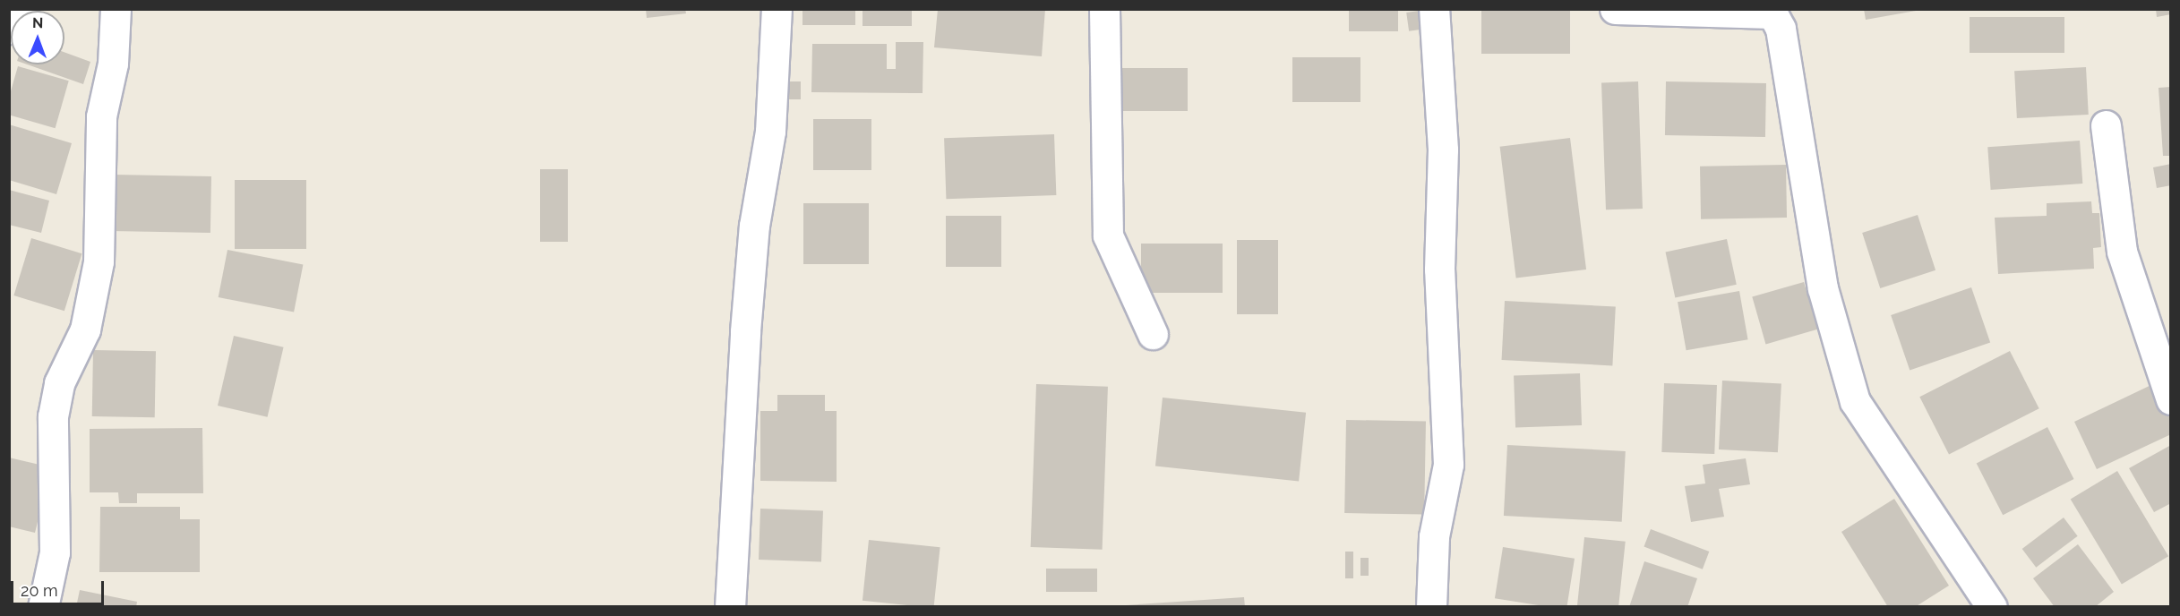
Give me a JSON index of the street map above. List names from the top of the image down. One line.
{"scale_bar":"20 m","north":"top"}
